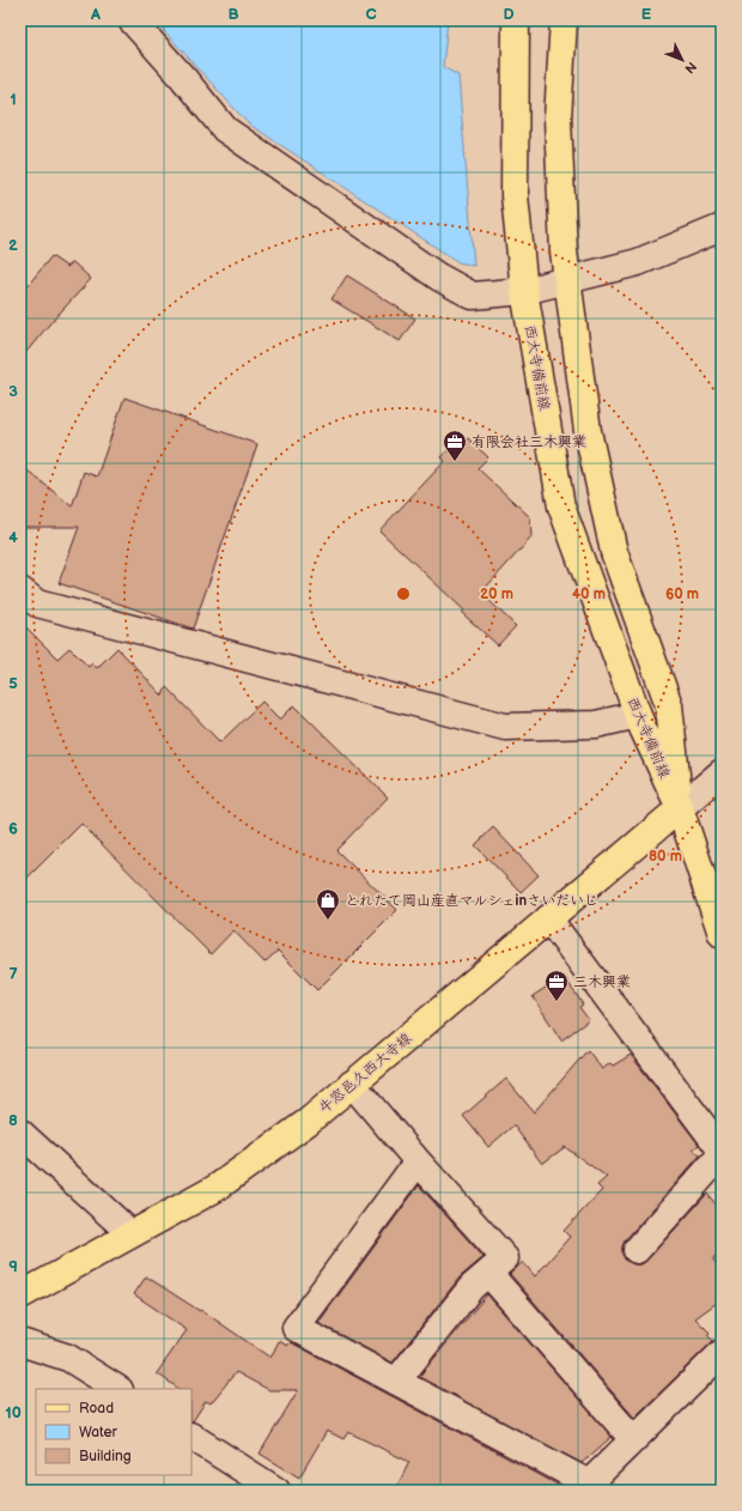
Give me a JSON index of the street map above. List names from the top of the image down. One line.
{"streets":{"main road":["西大寺備前線","牛窓邑久西大寺線"]},"crossings":[["西大寺備前線","牛窓邑久西大寺線"]],"places":{"office":["有限会社三木興業","三木興業"],"shop":["とれたて岡山産直マルシェinさいだいじ"]},"legend":["Road","Water","Building"],"north":"bottom right","grid":{"columns":["A","B","C","D","E"],"rows":["1","2","3","4","5","6","7","8","9","10"]},"rings":["20 m","40 m","60 m","80 m"]}
